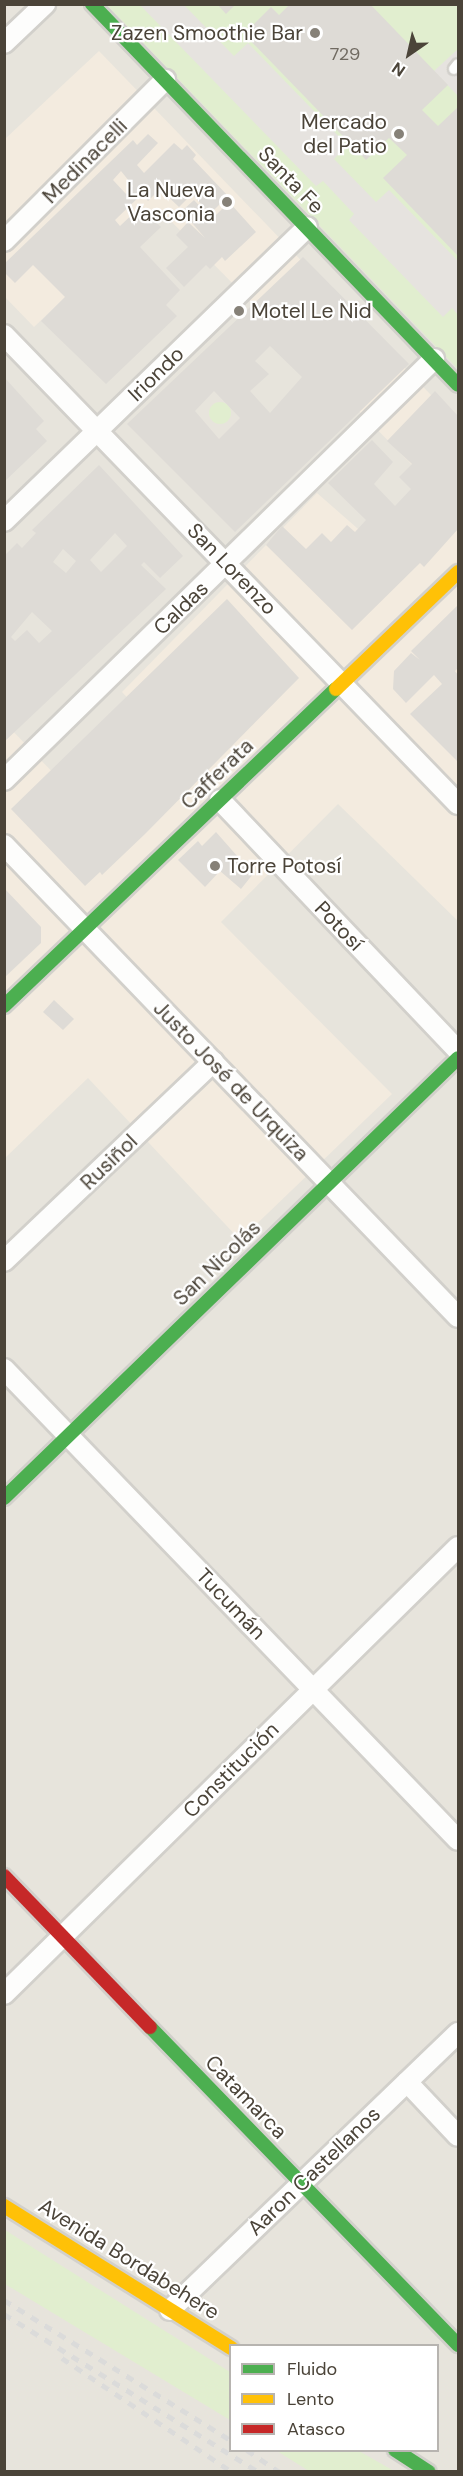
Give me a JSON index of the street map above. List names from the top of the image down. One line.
{"streets":{"street":["Medinacelli","Santa Fe","Iriondo","San Lorenzo","Caldas","Cafferata","Potosí","Justo José de Urquiza","Rusiñol","San Nicolás","Tucumán","Constitución","Catamarca","Aaron Castellanos","Avenida Bordabehere"]},"crossings":[["Medinacelli","Santa Fe"],["Santa Fe","Iriondo"],["Santa Fe","Caldas"],["Iriondo","San Lorenzo"],["San Lorenzo","Caldas"],["San Lorenzo","Cafferata"],["Cafferata","Potosí"],["Cafferata","Justo José de Urquiza"],["Justo José de Urquiza","Rusiñol"],["Justo José de Urquiza","San Nicolás"],["San Nicolás","Tucumán"],["Tucumán","Constitución"],["Constitución","Catamarca"],["Catamarca","Aaron Castellanos"],["Aaron Castellanos","Avenida Bordabehere"]],"places":["Zazen Smoothie Bar","Mercado del Patio","La Nueva Vasconia","Motel Le Nid","Torre Potosí"],"house_numbers":["729"],"legend":["Fluido","Lento","Atasco"],"north":"bottom left"}
